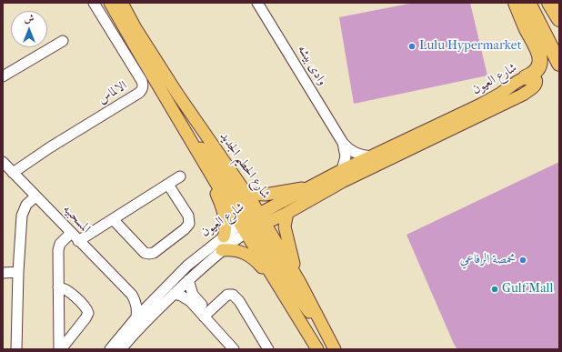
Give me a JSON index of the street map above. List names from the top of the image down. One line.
{"streets":{"main road":["شارع العيون","شارع الحطيم الجديد"],"street":["وادى بيشه","الالماس","المسحبيه"]},"crossings":[["وادى بيشه","شارع العيون"],["شارع العيون","شارع الحطيم الجديد"],["شارع العيون","المسحبيه"],["الالماس","المسحبيه"]],"places":["Lulu Hypermarket","محمصة الرفاعي","Gulf Mall"],"north":"top"}
